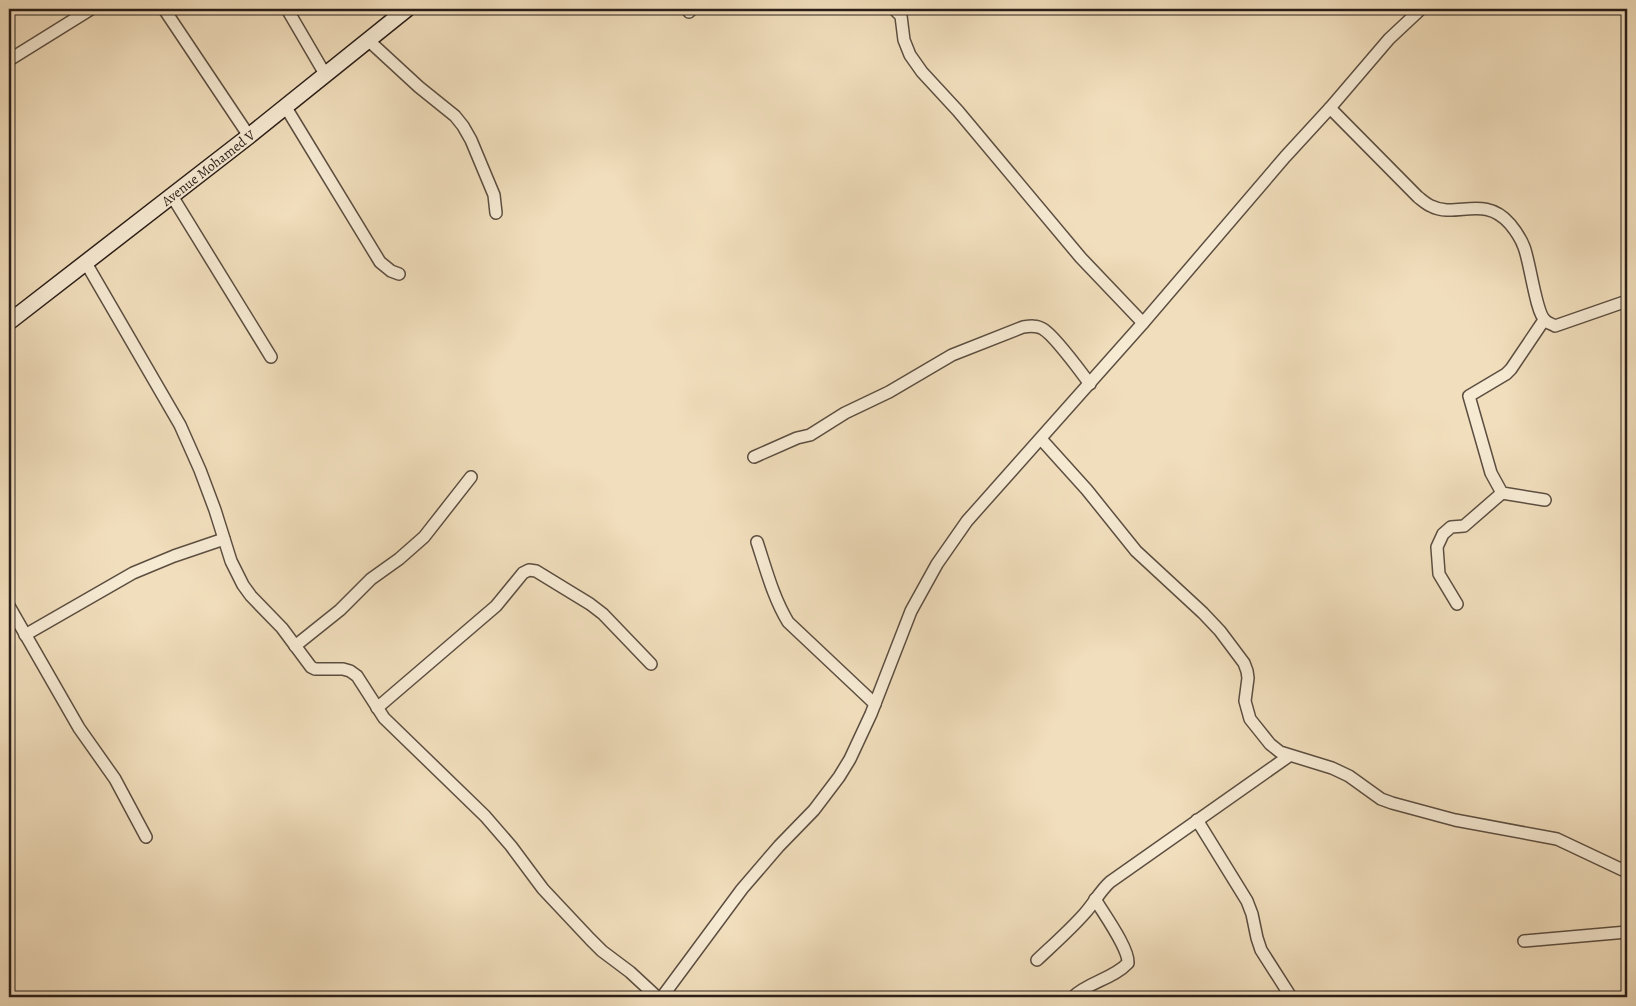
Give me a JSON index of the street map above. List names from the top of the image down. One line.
{"streets":{"main road":["Avenue Mohamed V"]}}
